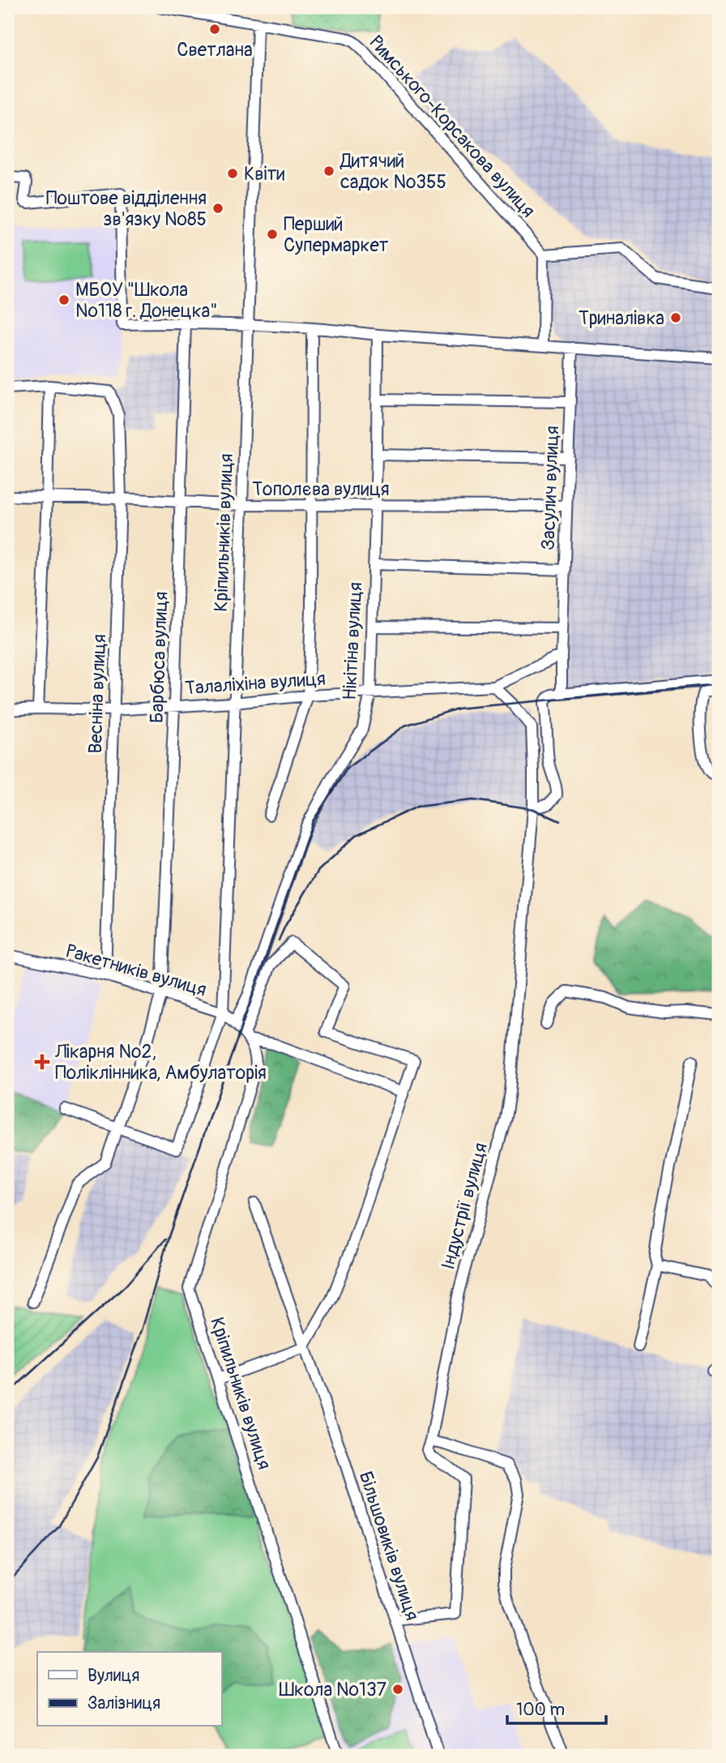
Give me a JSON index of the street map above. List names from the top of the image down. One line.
{"streets":{"street":["Римського-Корсакова вулиця","Засулич вулиця","Тополєва вулиця","Кріпильників вулиця","Нікітіна вулиця","Барбюса вулиця","Талаліхіна вулиця","Весніна вулиця","Ракетників вулиця","Індустрії вулиця","Більшовиків вулиця"]},"crossings":[["Римського-Корсакова вулиця","Кріпильників вулиця"],["Засулич вулиця","Тополєва вулиця"],["Тополєва вулиця","Кріпильників вулиця"],["Тополєва вулиця","Нікітіна вулиця"],["Тополєва вулиця","Барбюса вулиця"],["Тополєва вулиця","Весніна вулиця"],["Кріпильників вулиця","Барбюса вулиця"],["Кріпильників вулиця","Талаліхіна вулиця"],["Кріпильників вулиця","Ракетників вулиця"],["Нікітіна вулиця","Талаліхіна вулиця"],["Барбюса вулиця","Талаліхіна вулиця"],["Барбюса вулиця","Ракетників вулиця"],["Талаліхіна вулиця","Весніна вулиця"],["Талаліхіна вулиця","Індустрії вулиця"],["Весніна вулиця","Ракетників вулиця"]],"places":{"other":["Светлана","Дитячий садок №355","Квіти","Поштове відділення зв'язку №85","Перший Супермаркет","МБОУ \"Школа №118 г. Донецка\"","Триналівка","Школа №137"],"health":["Лікарня №2, Поліклінника, Амбулаторія"]},"legend":["Вулиця","Залізниця"],"scale_bar":"100 m"}
